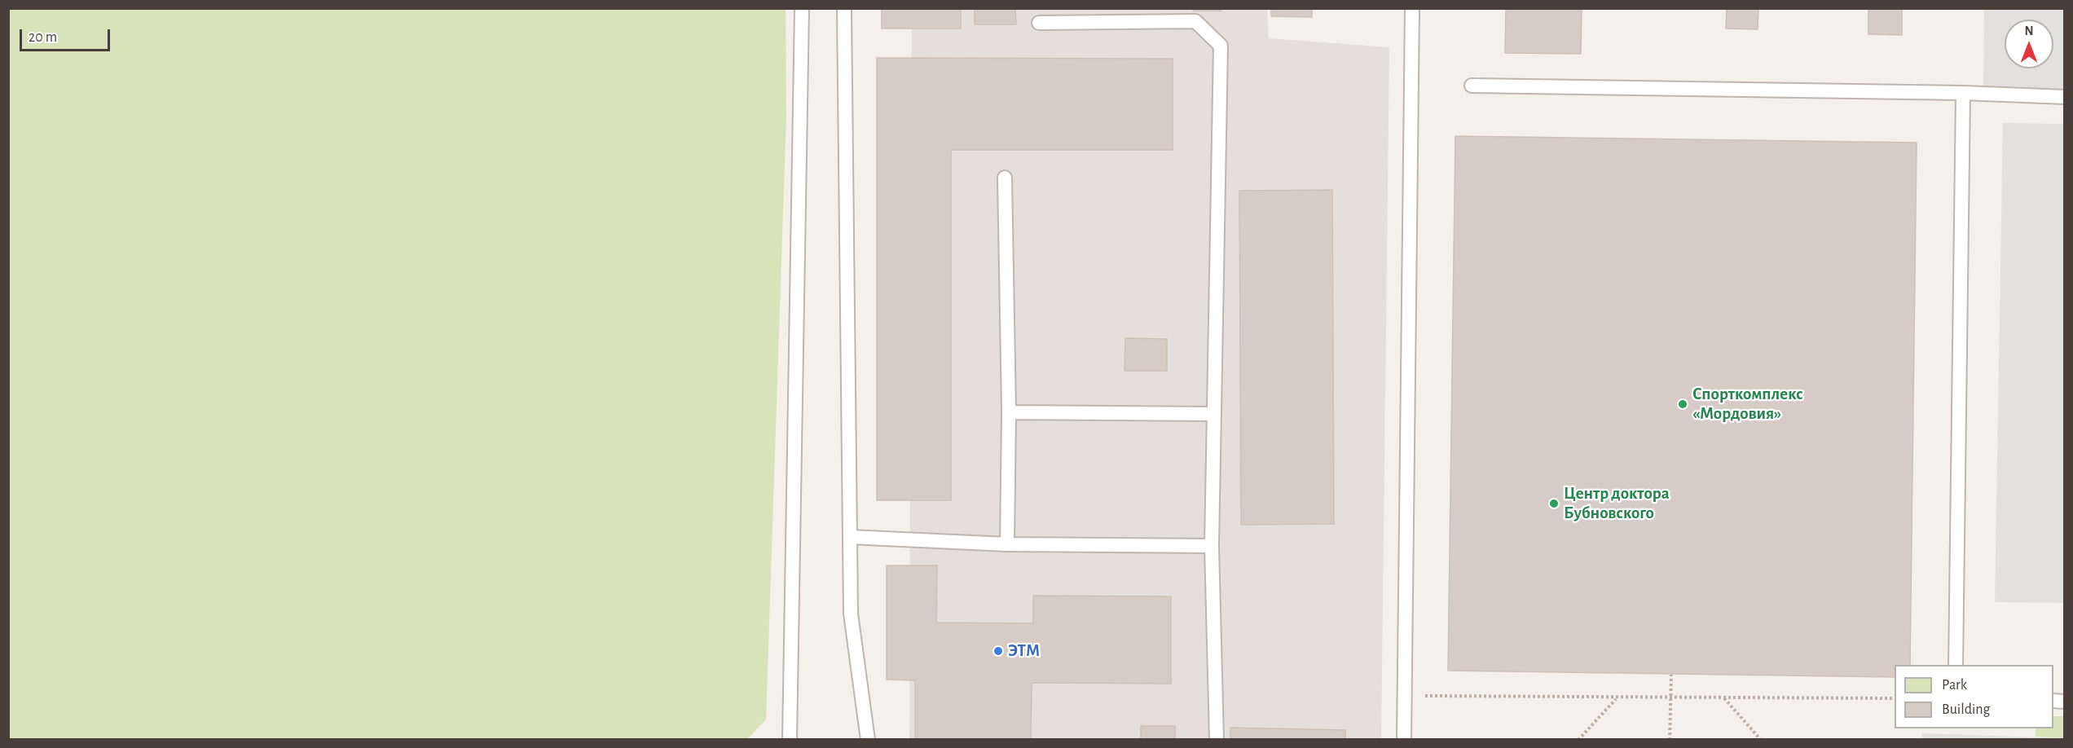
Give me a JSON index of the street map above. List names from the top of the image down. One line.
{"places":["Спорткомплекс «Мордовия»","Центр доктора Бубновского","ЭТМ"],"legend":["Park","Building"],"scale_bar":"20 m","north":"top"}
